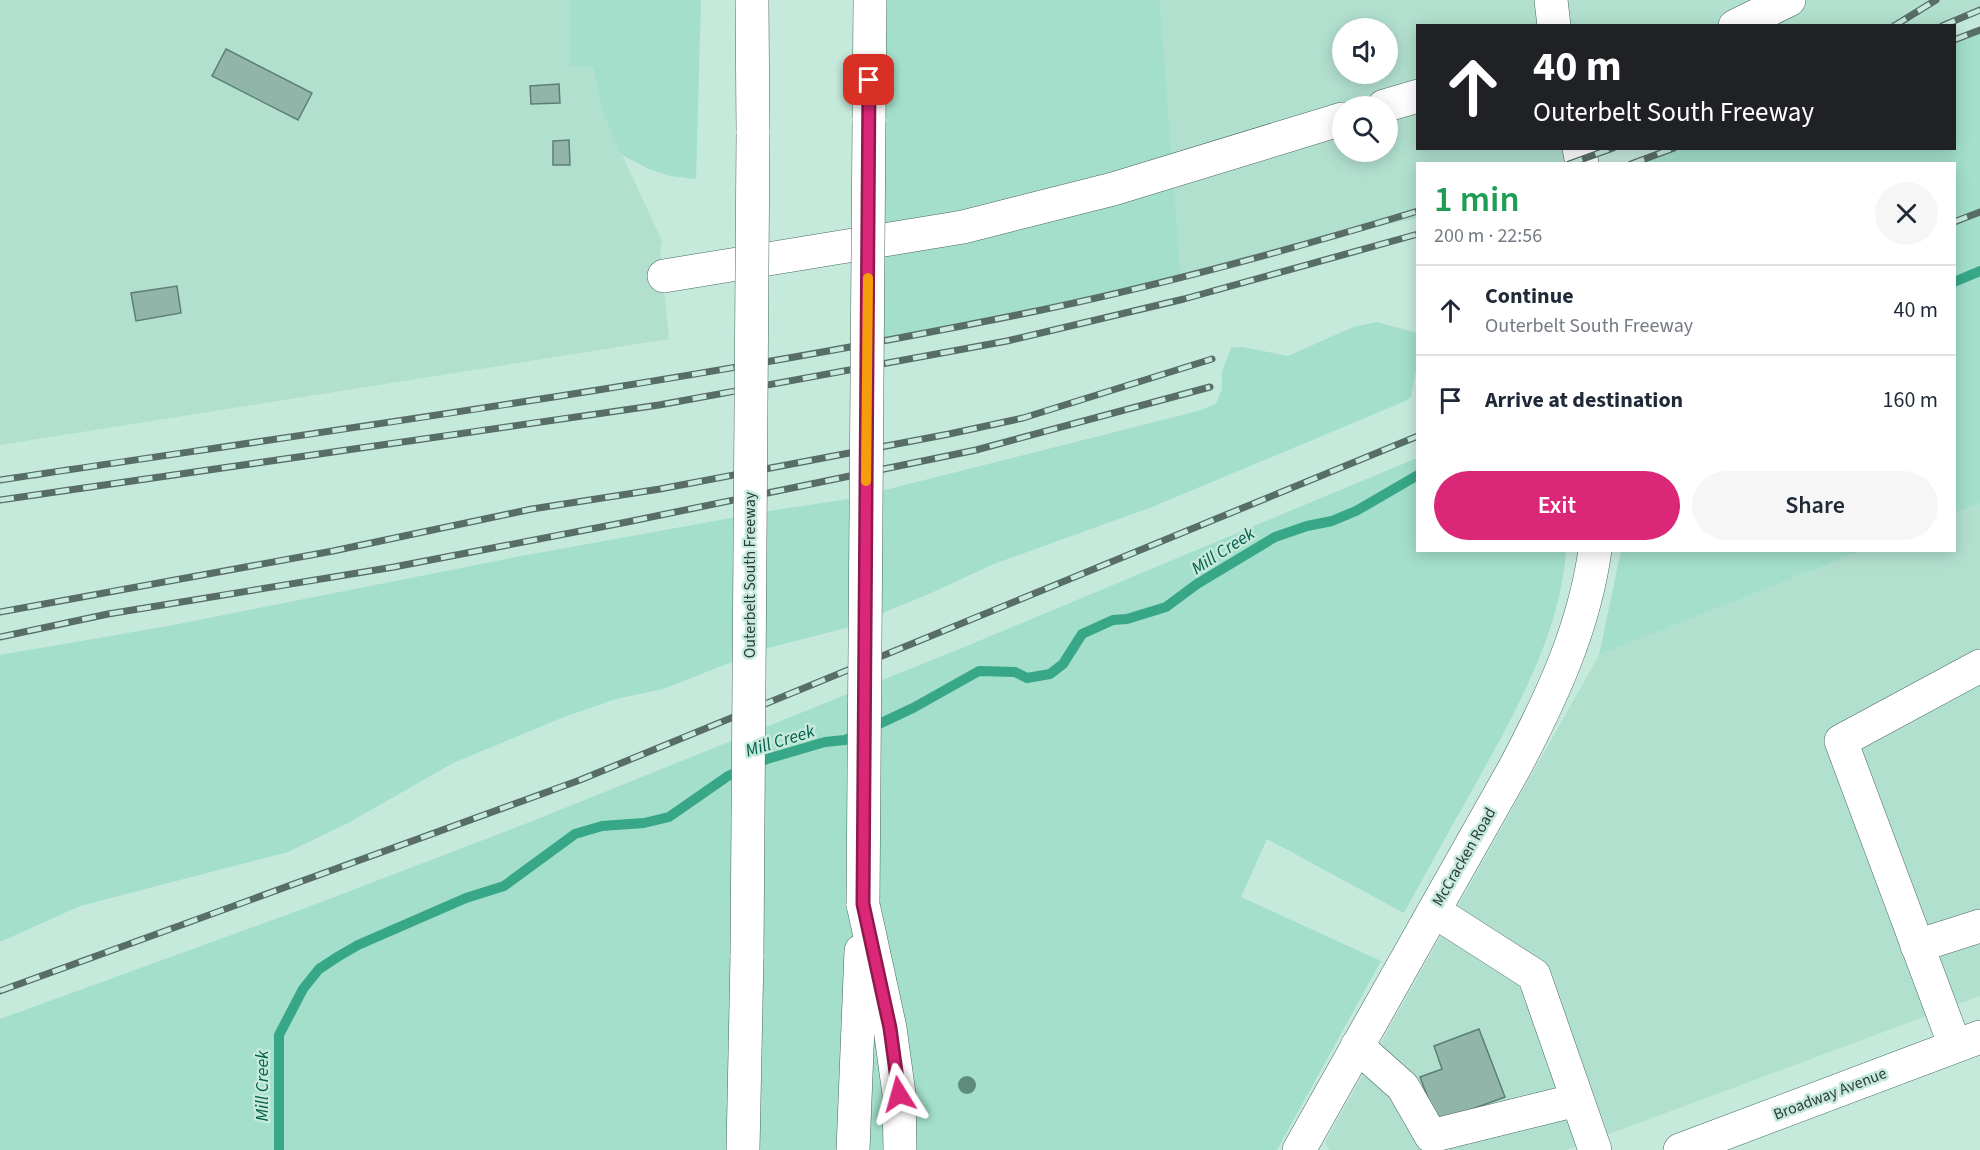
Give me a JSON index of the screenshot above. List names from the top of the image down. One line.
{"streets":{"main road":["Outerbelt South Freeway","McCracken Road","Broadway Avenue"]},"water":["Mill Creek"],"page":{"turn":["40 m","Outerbelt South Freeway"],"heading":["1 min","200 m · 22:56"],"list":[{"name":"Continue","note":"Outerbelt South Freeway","value":"40 m"},{"name":"Arrive at destination","value":"160 m"}],"buttons":["Exit","Share"]}}
